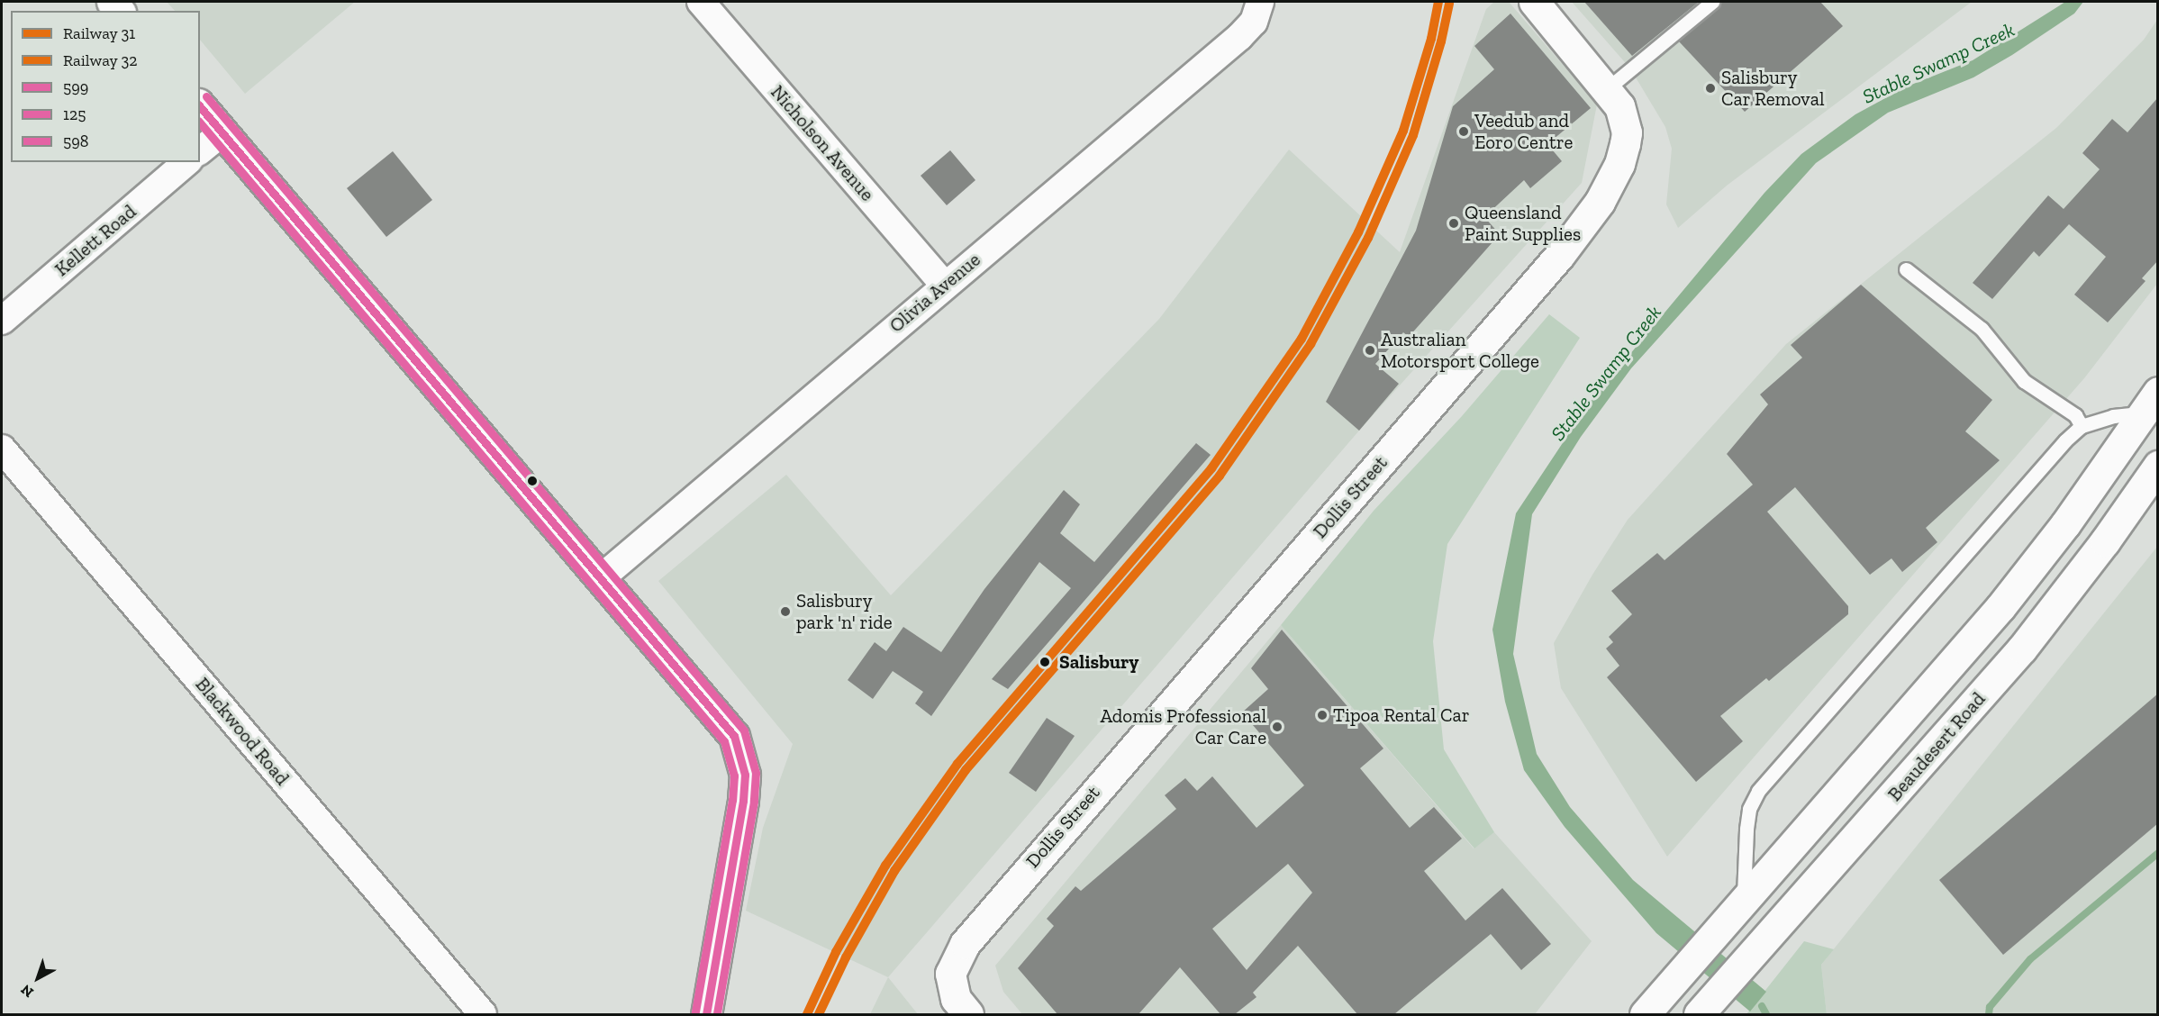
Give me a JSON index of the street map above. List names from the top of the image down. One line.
{"streets":{"main road":["Dollis Street","Beaudesert Road"],"street":["Nicholson Avenue","Kellett Road","Olivia Avenue","Blackwood Road"]},"crossings":[["Nicholson Avenue","Olivia Avenue"]],"water":["Stable Swamp Creek"],"places":["Salisbury Car Removal","Veedub and Eoro Centre","Queensland Paint Supplies","Australian Motorsport College","Salisbury park 'n' ride","Salisbury","Tipoa Rental Car","Adomis Professional Car Care"],"lines":["rail line 31","rail line 32","transit line 598","transit line 599","transit line 125"],"legend":["Railway 31","Railway 32","599","125","598"],"north":"bottom left"}
